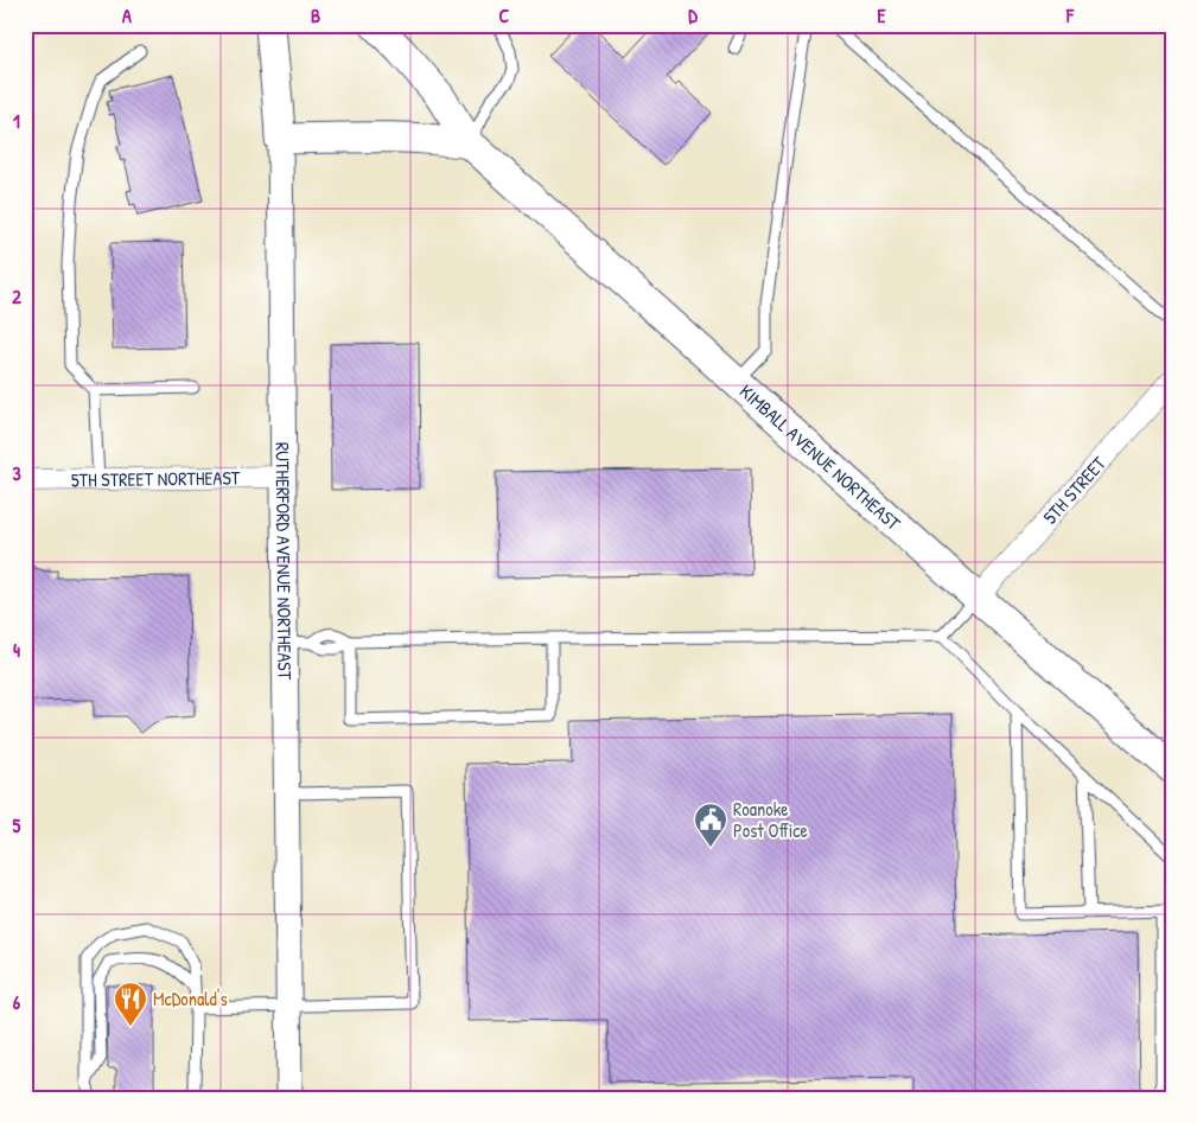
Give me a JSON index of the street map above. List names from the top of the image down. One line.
{"streets":{"main road":["KIMBALL AVENUE NORTHEAST","RUTHERFORD AVENUE NORTHEAST"],"street":["5TH STREET NORTHEAST","5TH STREET"]},"crossings":[["KIMBALL AVENUE NORTHEAST","5TH STREET"],["5TH STREET NORTHEAST","RUTHERFORD AVENUE NORTHEAST"]],"places":{"public building":["Roanoke Post Office"],"restaurant":["McDonald's"]},"grid":{"columns":["A","B","C","D","E","F"],"rows":["1","2","3","4","5","6"]}}
